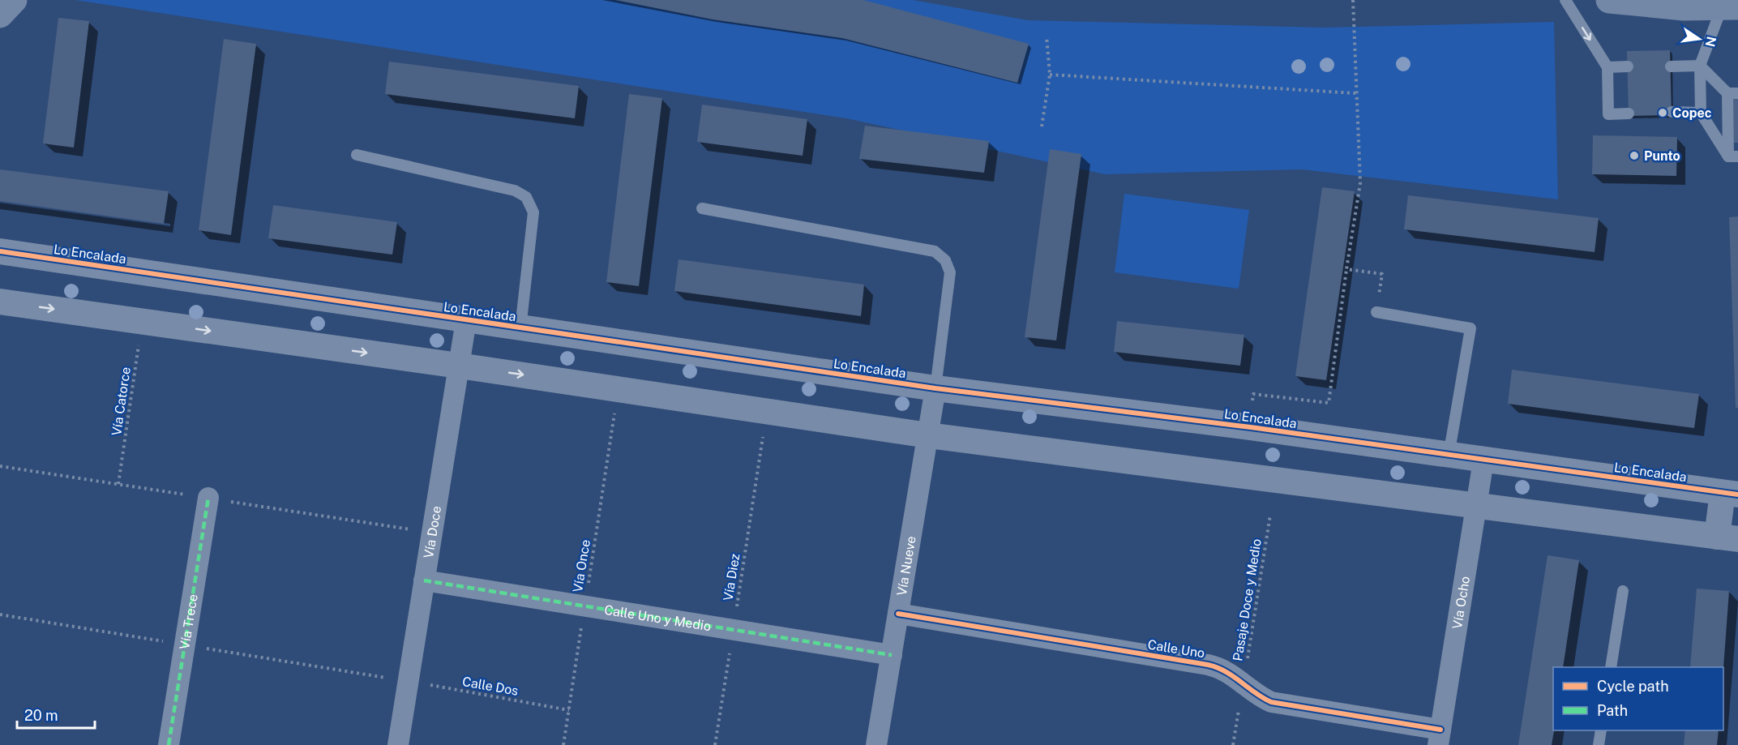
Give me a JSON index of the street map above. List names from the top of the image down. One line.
{"streets":{"street":["Lo Encalada","Vía Doce","Vía Nueve","Vía Ocho","Calle Uno y Medio","Vía Trece","Calle Uno"],"path":["Vía Catorce","Vía Once","Vía Diez","Pasaje Doce y Medio","Calle Dos"]},"crossings":[["Lo Encalada","Vía Doce"],["Lo Encalada","Vía Nueve"],["Lo Encalada","Vía Ocho"],["Vía Doce","Calle Uno y Medio"],["Vía Doce","Calle Dos"],["Vía Once","Calle Uno y Medio"],["Vía Once","Calle Dos"],["Vía Nueve","Calle Uno y Medio"],["Vía Nueve","Calle Uno"],["Vía Diez","Calle Uno y Medio"],["Pasaje Doce y Medio","Calle Uno"],["Vía Ocho","Calle Uno"]],"places":["Copec","Punto"],"legend":["Cycle path","Path"],"scale_bar":"20 m","north":"right"}
